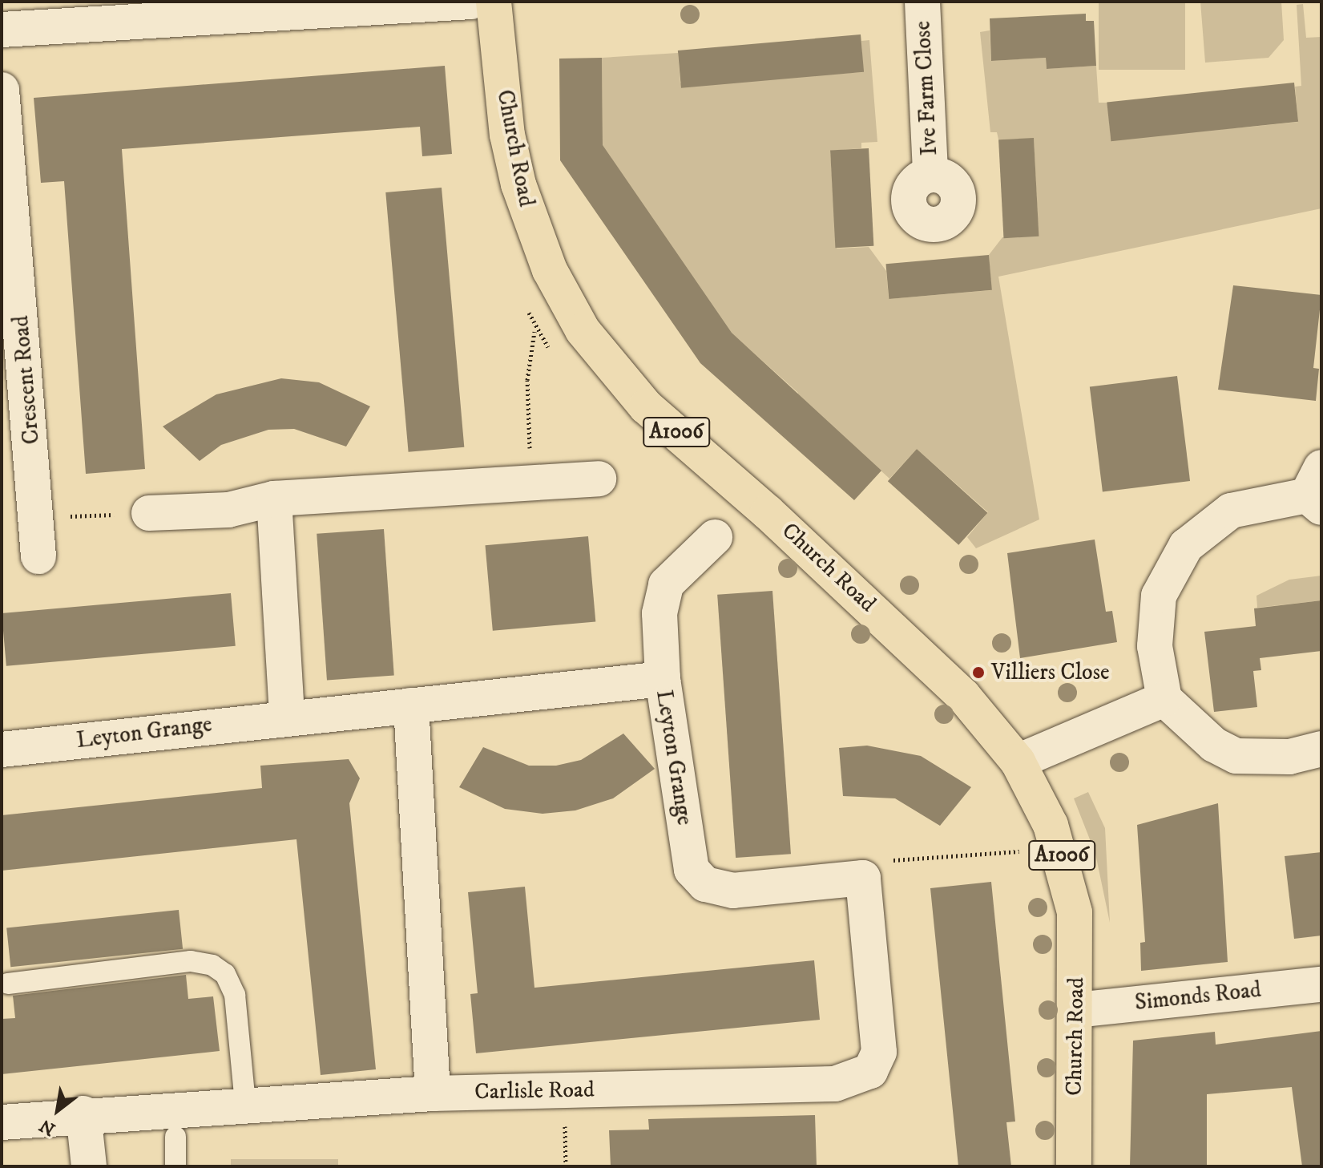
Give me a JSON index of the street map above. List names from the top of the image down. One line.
{"streets":{"main road":["Church Road","A1006"],"street":["Ive Farm Close","Crescent Road","Leyton Grange","Simonds Road","Carlisle Road"]},"crossings":[["Church Road","Simonds Road"],["Leyton Grange","Carlisle Road"]],"places":["Villiers Close"],"north":"bottom left"}
